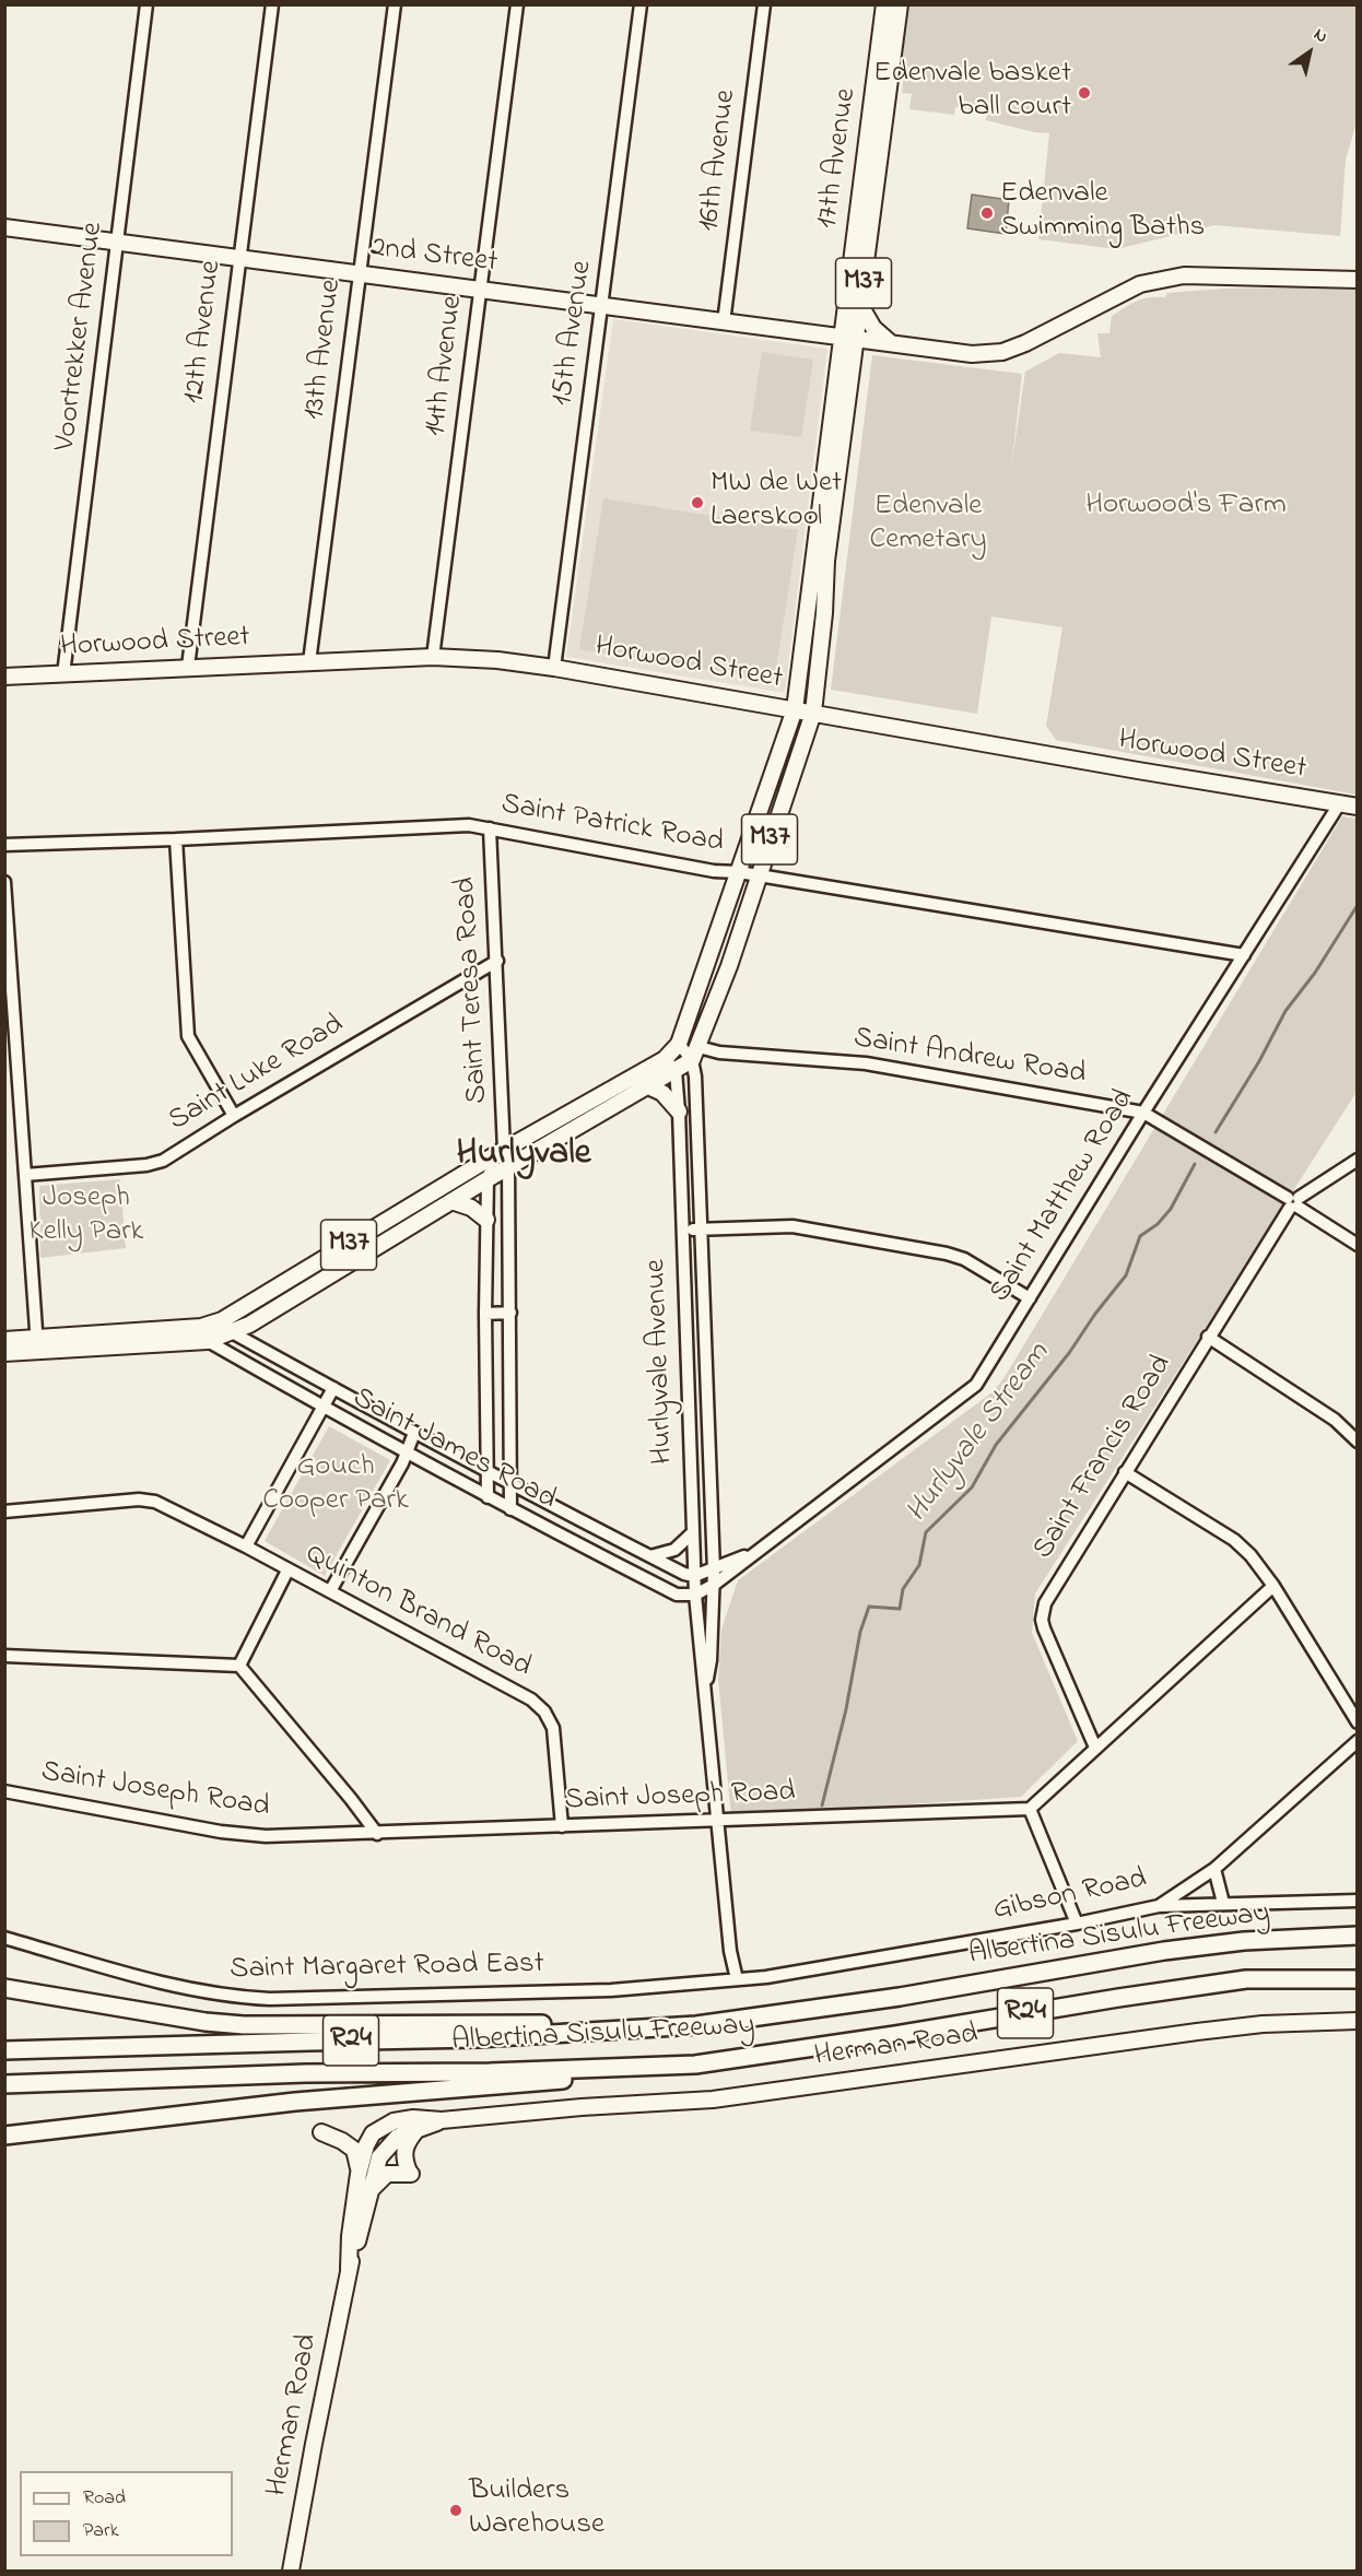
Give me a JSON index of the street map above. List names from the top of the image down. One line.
{"streets":{"highway":["Albertina Sisulu Freeway","R24"],"main road":["17th Avenue","2nd Street","M37","Horwood Street","Hurlyvale Avenue","Herman Road"],"street":["16th Avenue","12th Avenue","15th Avenue","Voortrekker Avenue","13th Avenue","14th Avenue","Saint Patrick Road","Saint Teresa Road","Saint Andrew Road","Saint Luke Road","Saint Matthew Road","Saint James Road","Saint Francis Road","Quinton Brand Road","Saint Joseph Road","Gibson Road","Saint Margaret Road East"]},"crossings":[["17th Avenue","2nd Street"],["17th Avenue","M37"],["17th Avenue","Horwood Street"],["17th Avenue","Hurlyvale Avenue"],["16th Avenue","2nd Street"],["2nd Street","12th Avenue"],["2nd Street","15th Avenue"],["2nd Street","Voortrekker Avenue"],["2nd Street","13th Avenue"],["2nd Street","14th Avenue"],["M37","Horwood Street"],["M37","Saint Patrick Road"],["M37","Saint Teresa Road"],["M37","Saint Andrew Road"],["M37","Hurlyvale Avenue"],["M37","Saint James Road"],["12th Avenue","Horwood Street"],["15th Avenue","Horwood Street"],["Voortrekker Avenue","Horwood Street"],["13th Avenue","Horwood Street"],["14th Avenue","Horwood Street"],["Horwood Street","Saint Matthew Road"],["Horwood Street","Hurlyvale Avenue"],["Saint Patrick Road","Saint Teresa Road"],["Saint Patrick Road","Saint Matthew Road"],["Saint Patrick Road","Hurlyvale Avenue"],["Saint Teresa Road","Saint Luke Road"],["Saint Teresa Road","Saint James Road"],["Saint Andrew Road","Saint Matthew Road"],["Saint Andrew Road","Hurlyvale Avenue"],["Saint Andrew Road","Saint Francis Road"],["Saint Matthew Road","Hurlyvale Avenue"],["Saint Matthew Road","Saint James Road"],["Hurlyvale Avenue","Saint James Road"],["Hurlyvale Avenue","Saint Joseph Road"],["Hurlyvale Avenue","Gibson Road"],["Hurlyvale Avenue","Saint Margaret Road East"],["Quinton Brand Road","Saint Joseph Road"],["Gibson Road","Saint Margaret Road East"],["Albertina Sisulu Freeway","R24"]],"districts":["Hurlyvale"],"water":["Hurlyvale Stream"],"parks":["Horwood's Farm","Edenvale Cemetary","Joseph Kelly Park","Gouch Cooper Park"],"places":["Edenvale basket ball court","Edenvale Swimming Baths","MW de Wet Laerskool","Builders Warehouse"],"legend":["Road","Park"],"north":"top right"}
